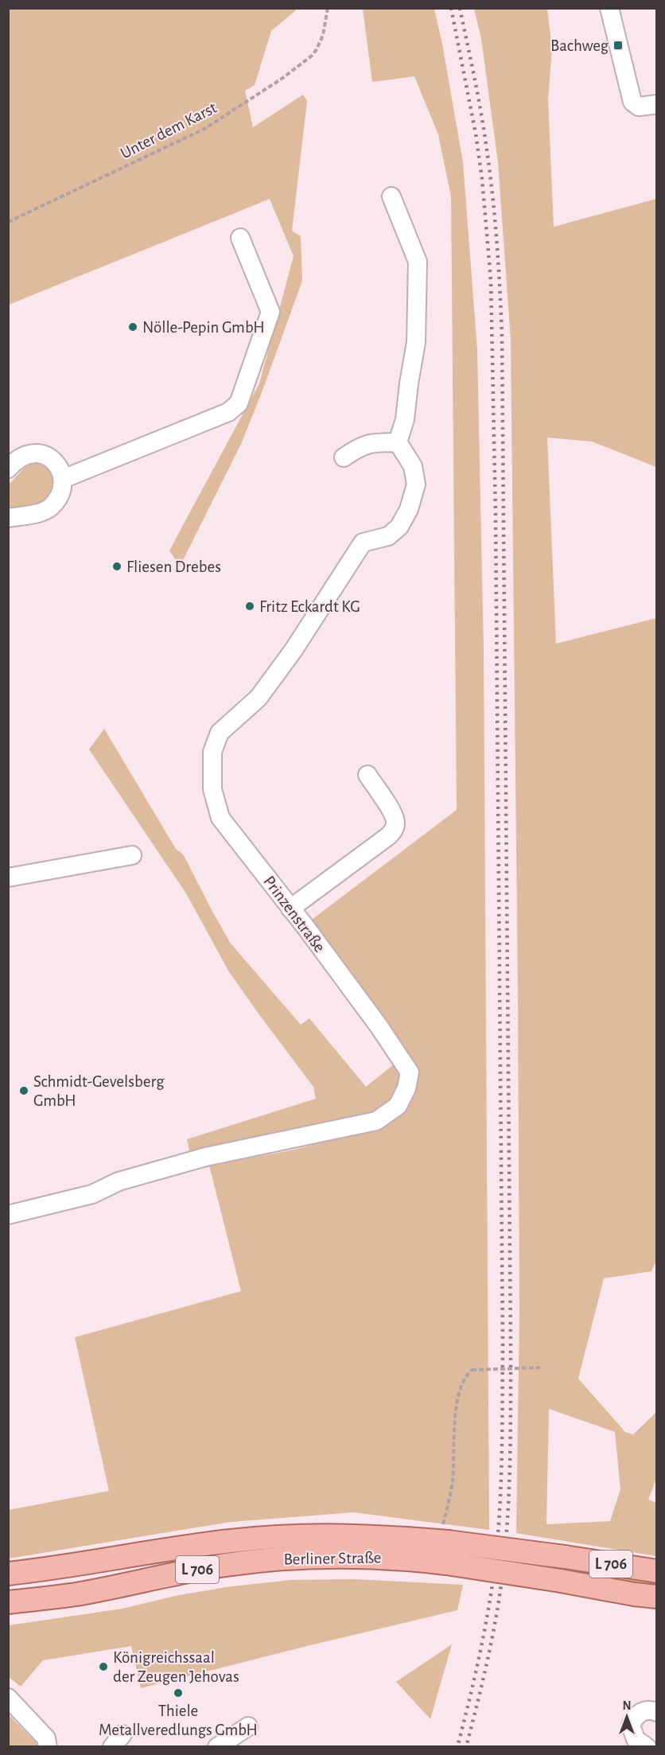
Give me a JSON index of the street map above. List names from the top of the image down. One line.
{"streets":{"main road":["Berliner Straße","L 706"],"street":["Prinzenstraße"],"path":["Unter dem Karst"]},"places":{"transit":["Bachweg"],"other":["Nölle-Pepin GmbH","Fliesen Drebes","Fritz Eckardt KG","Schmidt-Gevelsberg GmbH","Königreichssaal der Zeugen Jehovas","Thiele Metallveredlungs GmbH"]},"north":"top"}
